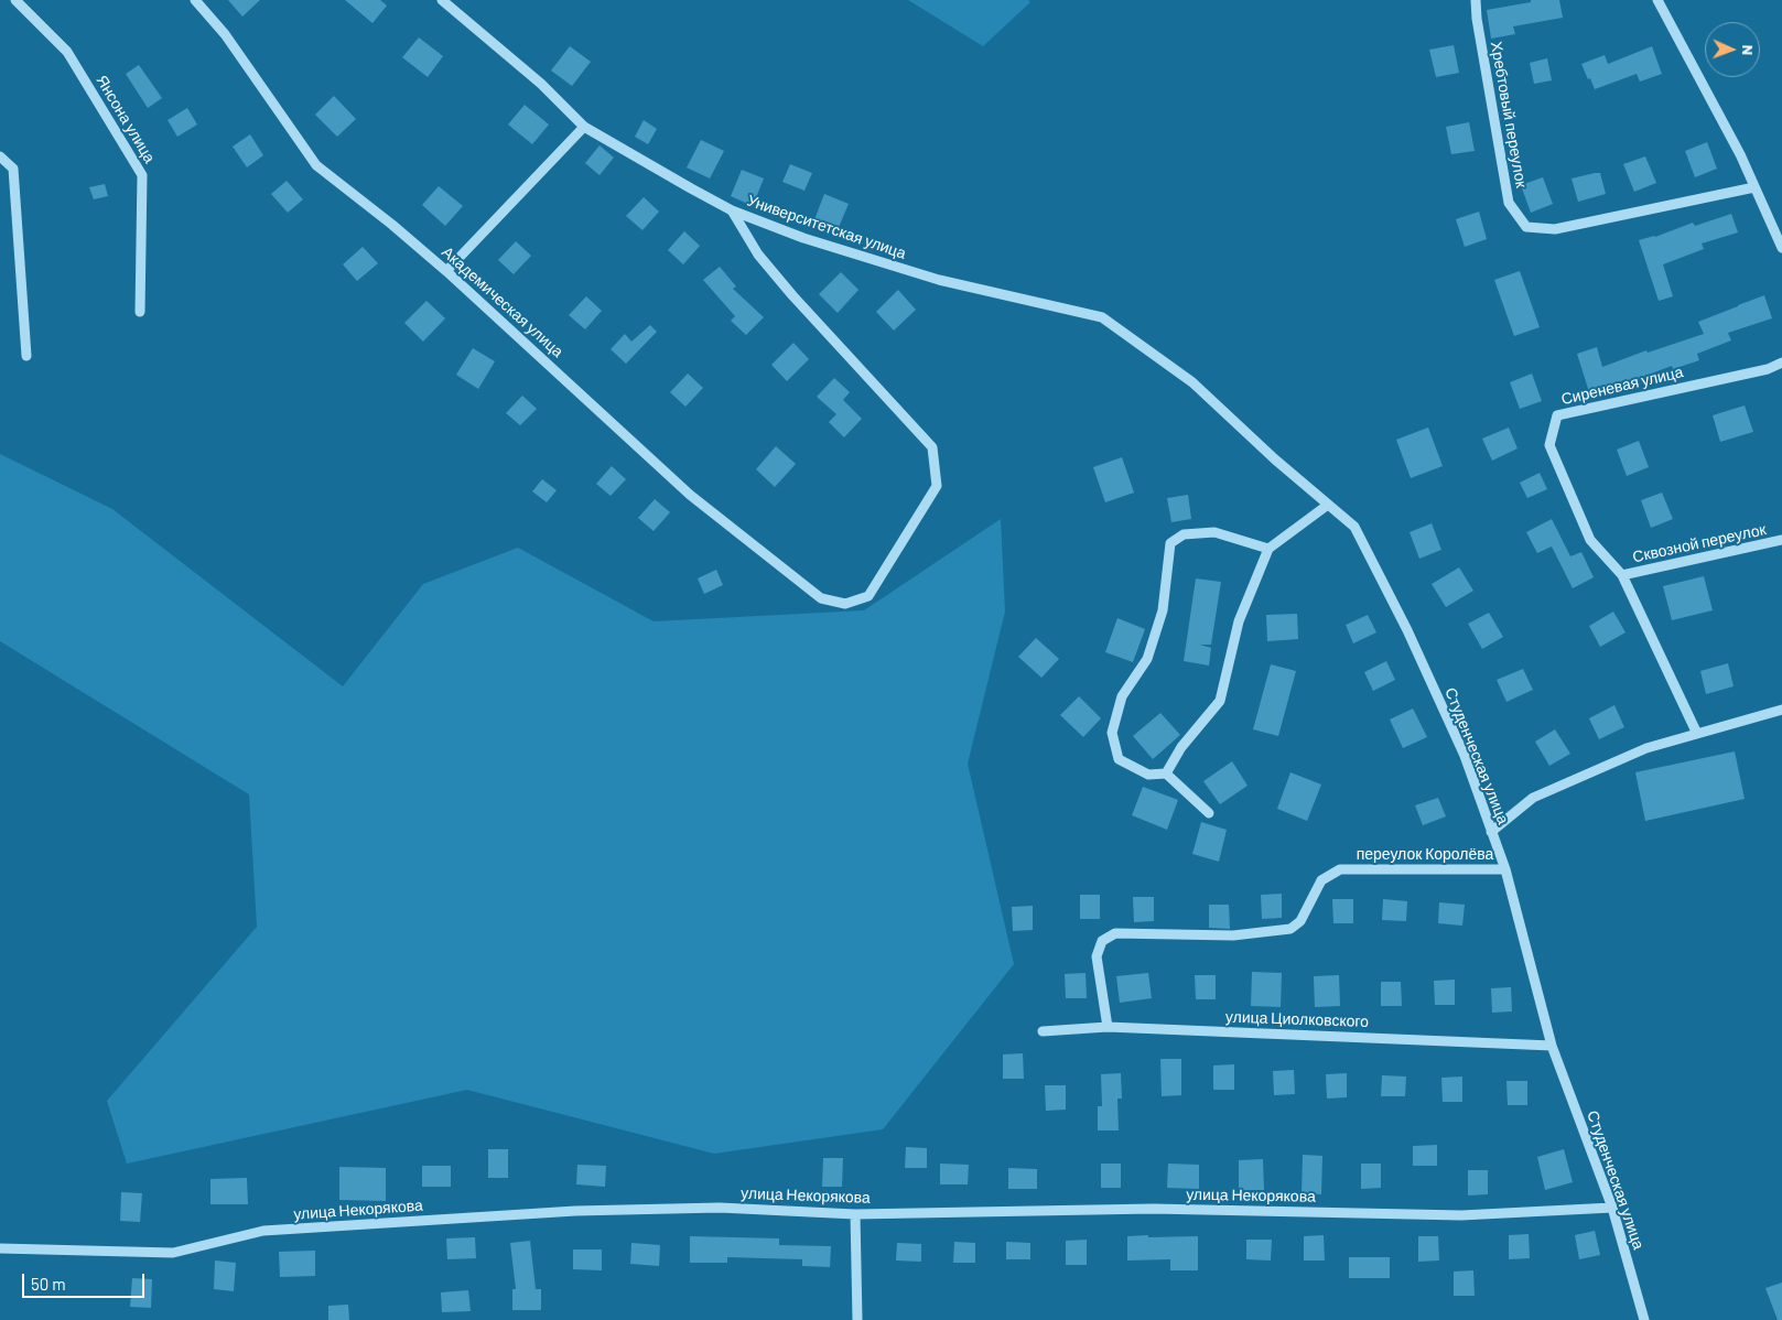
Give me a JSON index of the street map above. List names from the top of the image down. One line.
{"streets":{"street":["Хребтовый переулок","Янсона улица","Университетская улица","Академическая улица","Сиреневая улица","Сквозной переулок","Студенческая улица","переулок Королёва","улица Циолковского","улица Некорякова"]},"crossings":[["Университетская улица","Академическая улица"],["Университетская улица","Студенческая улица"],["Сиреневая улица","Сквозной переулок"],["Студенческая улица","переулок Королёва"],["Студенческая улица","улица Циолковского"],["Студенческая улица","улица Некорякова"],["переулок Королёва","улица Циолковского"]],"scale_bar":"50 m","north":"right"}
